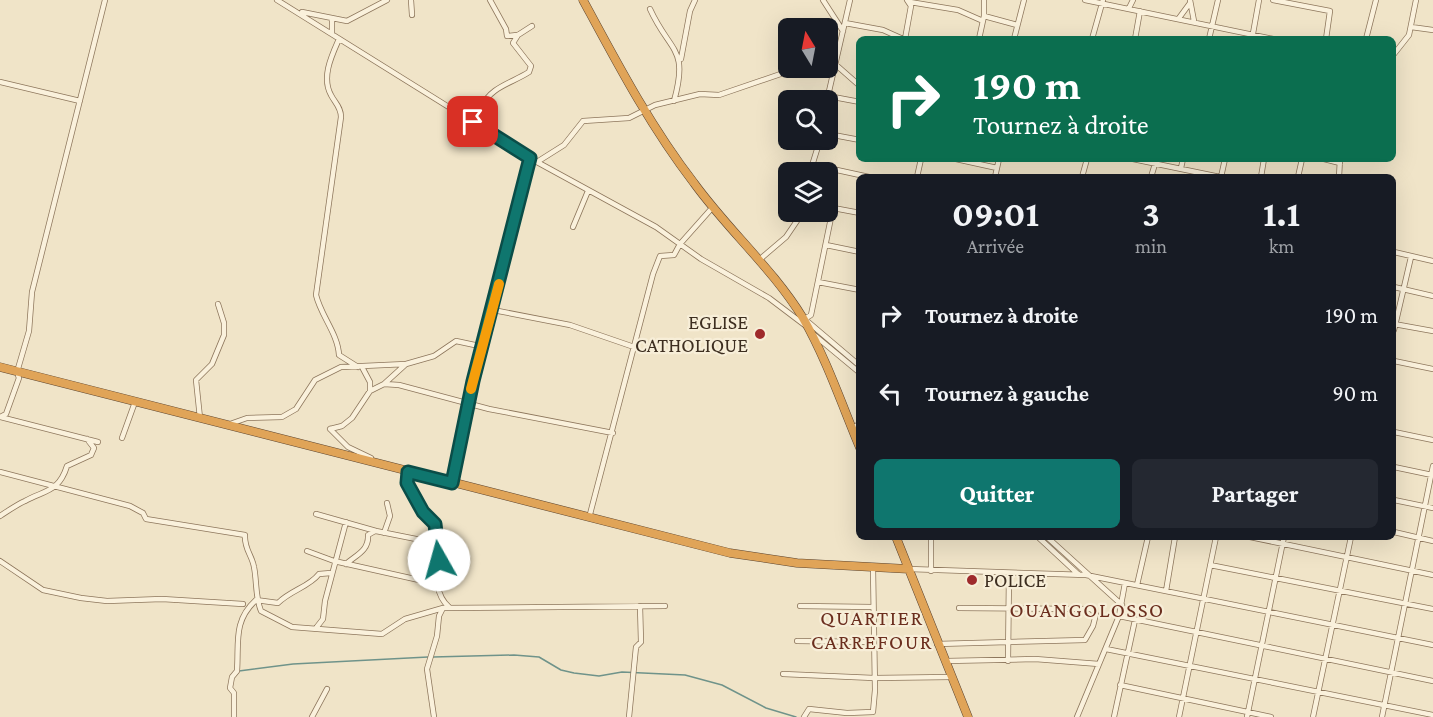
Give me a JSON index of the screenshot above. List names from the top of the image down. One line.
{"districts":["OUANGOLOSSO","QUARTIER CARREFOUR"],"places":["EGLISE CATHOLIQUE","POLICE"],"north":"top","page":{"turn":["190 m","Tournez à droite"],"eta":["09:01","Arrivée","3","min","1.1","km"],"list":[{"name":"Tournez à droite","value":"190 m"},{"name":"Tournez à gauche","value":"90 m"}],"buttons":["Quitter","Partager"]}}
